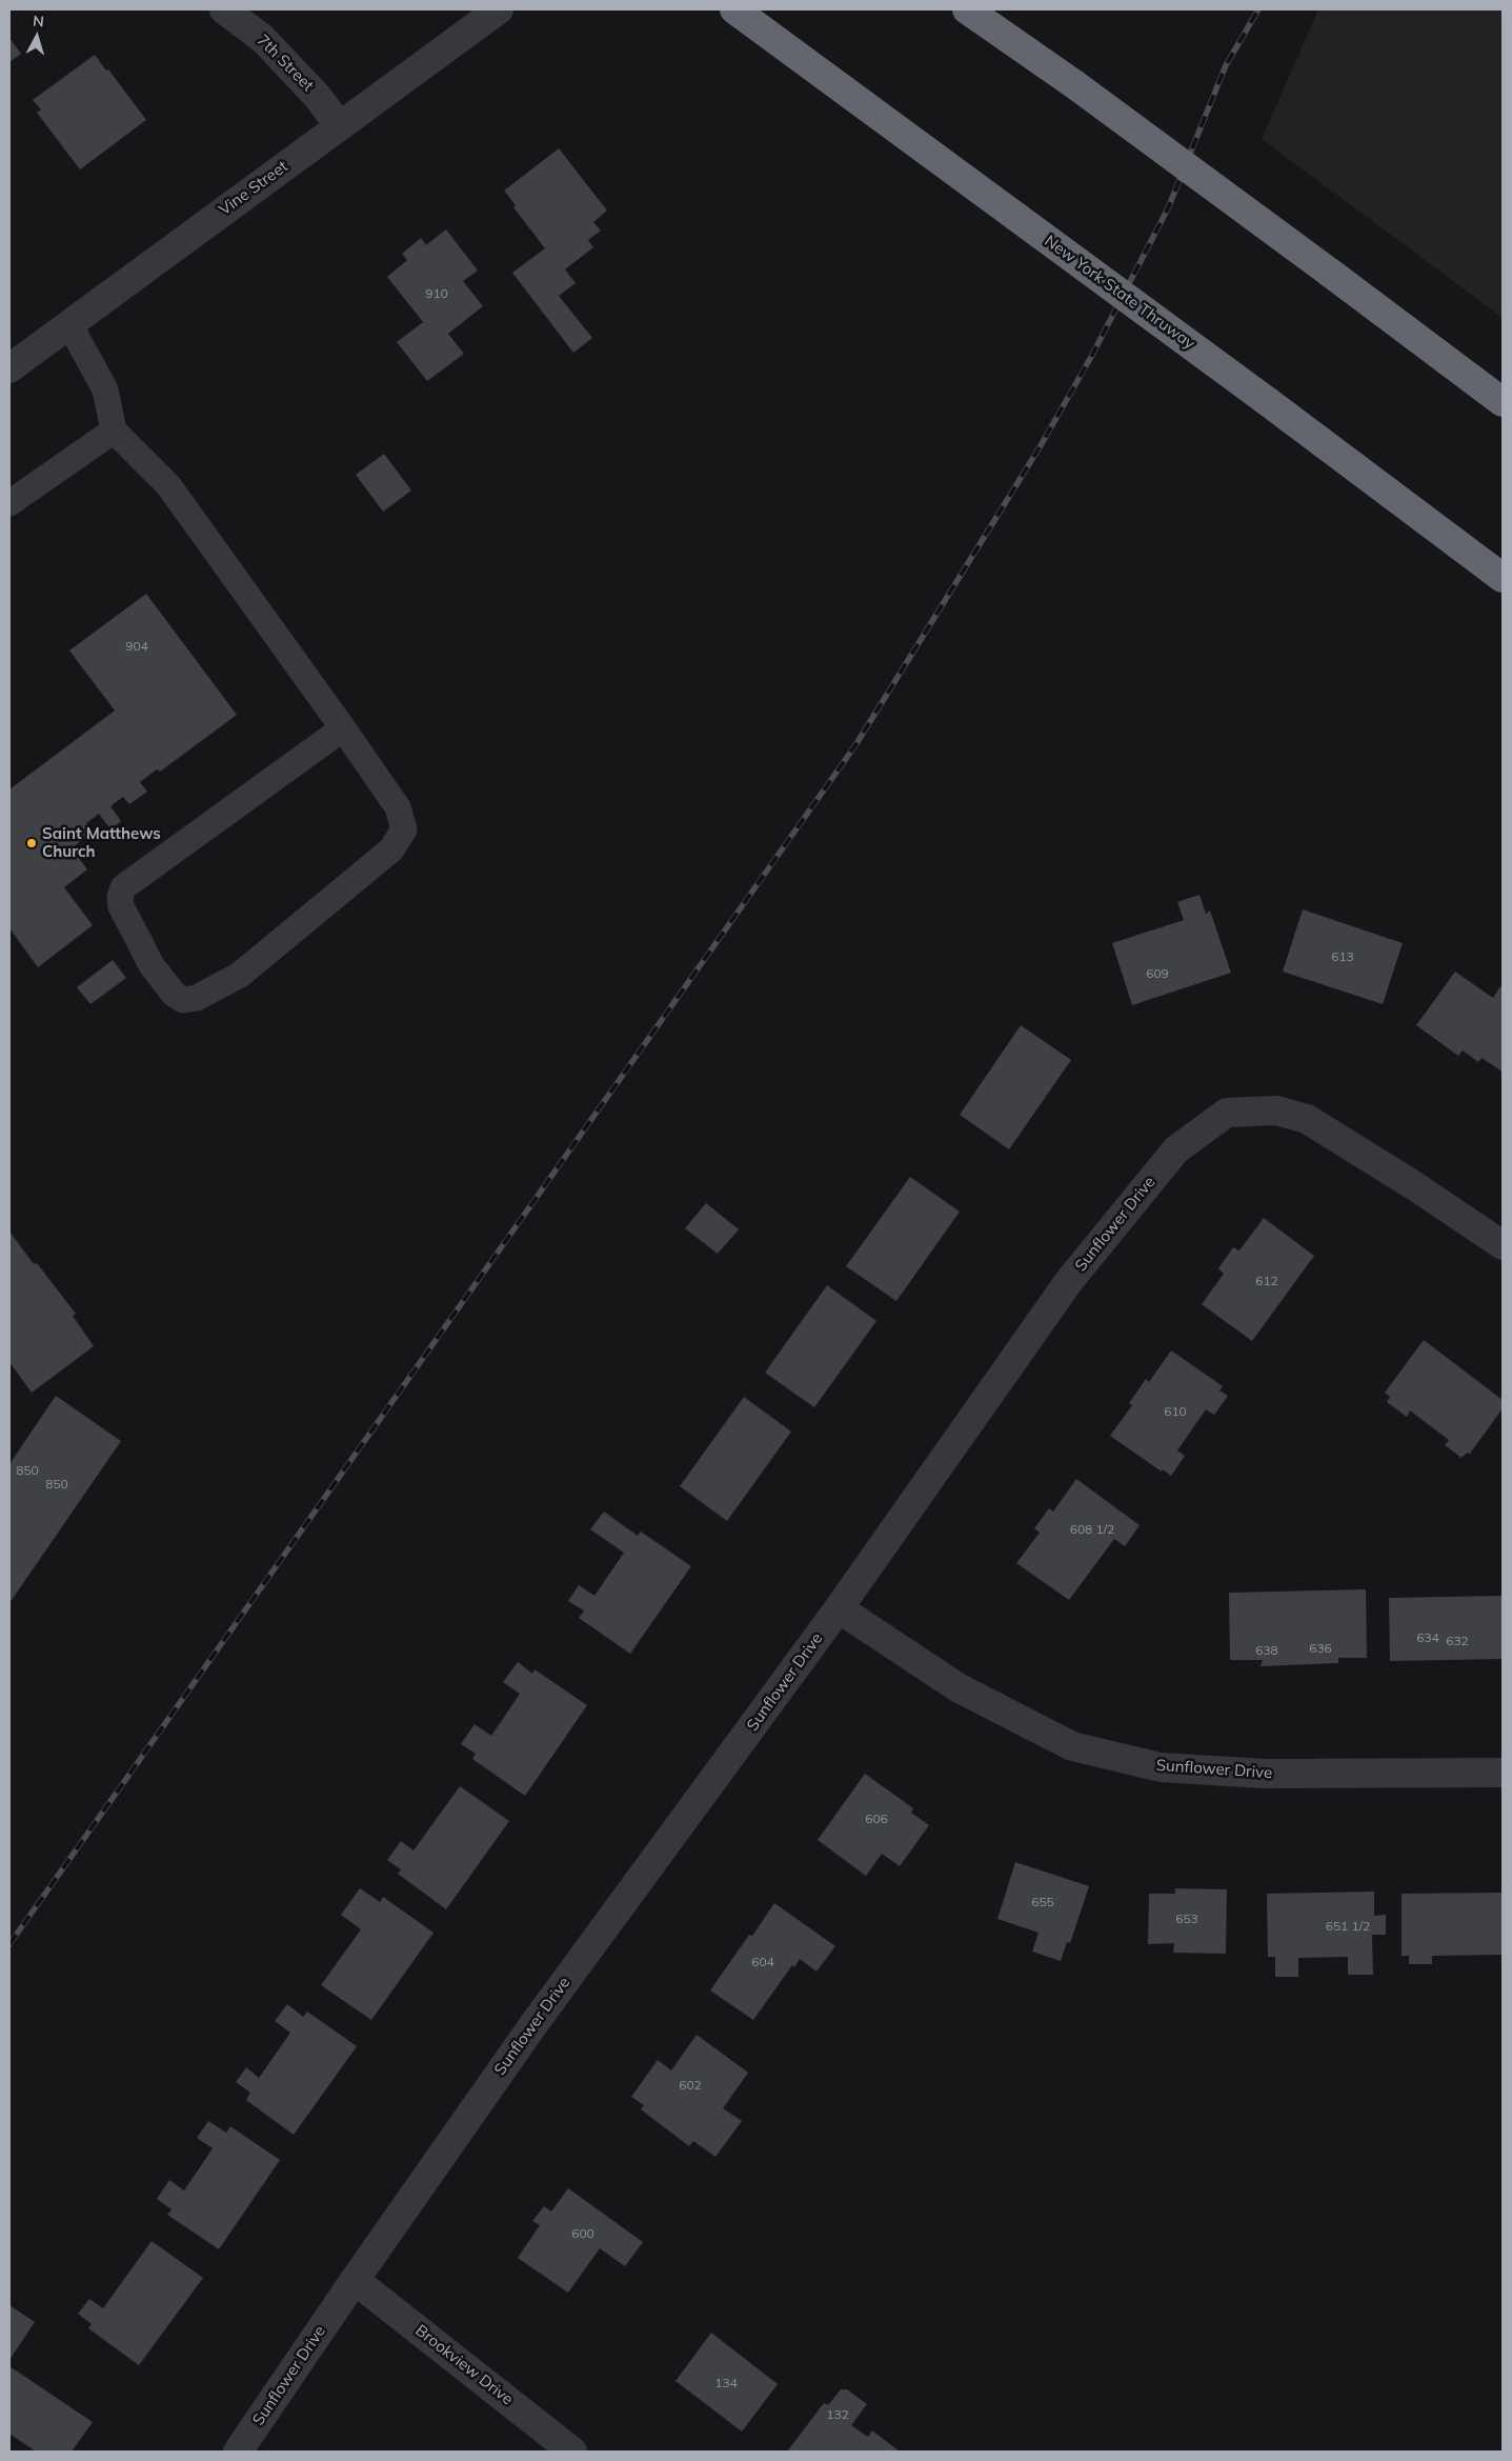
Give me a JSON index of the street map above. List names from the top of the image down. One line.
{"streets":{"highway":["New York State Thruway"],"street":["7th Street","Vine Street","Sunflower Drive","Brookview Drive"]},"crossings":[["7th Street","Vine Street"],["Sunflower Drive","Brookview Drive"]],"places":["Saint Matthews Church"],"house_numbers":["910","904","613","609","612","610","850","850","608 1/2","634","632","636","638","606","655","653","651 1/2","604","602","600","134","132"],"north":"top"}
